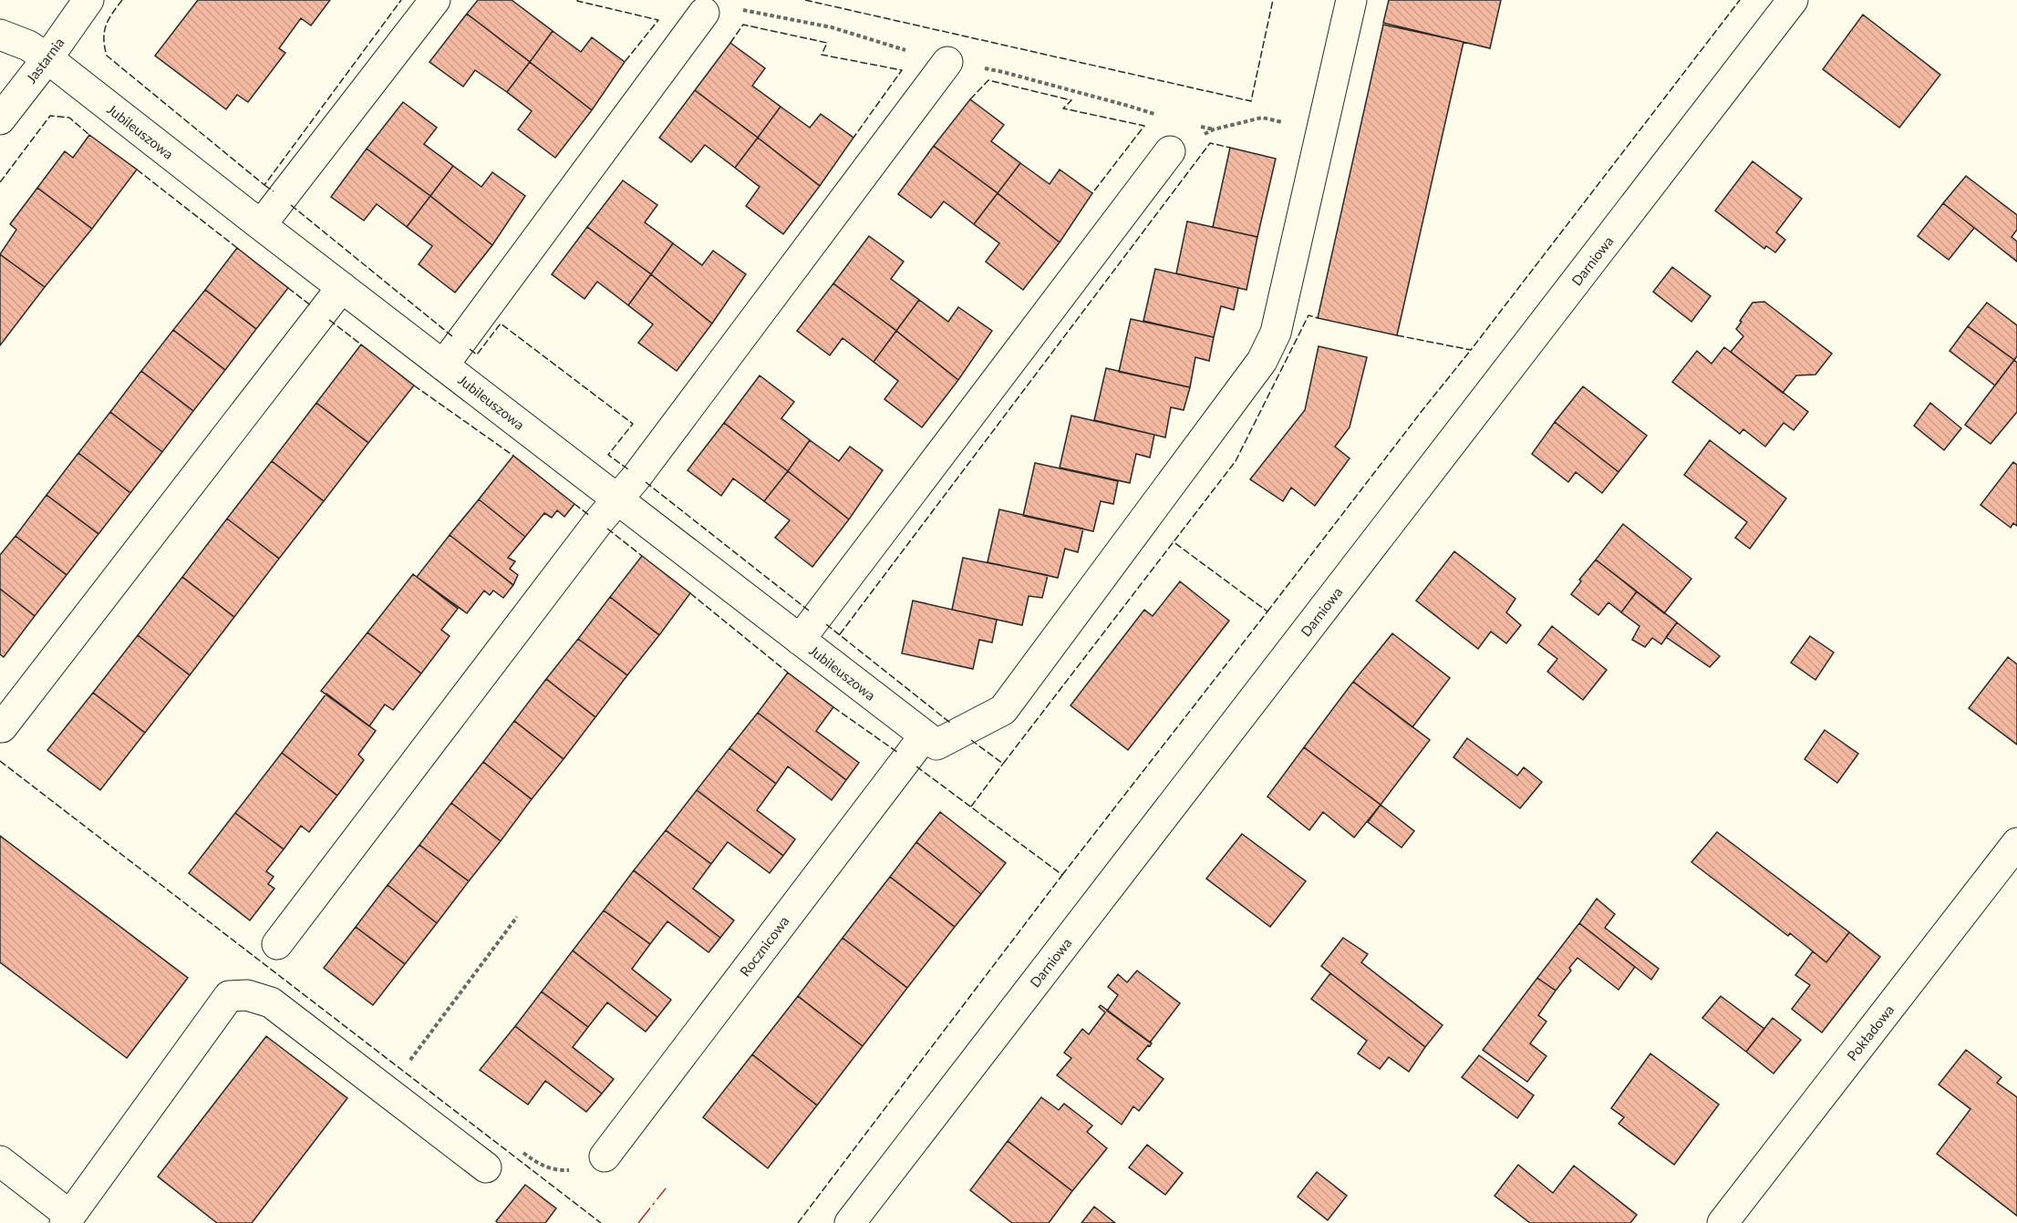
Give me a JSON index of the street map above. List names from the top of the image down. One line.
{"streets":{"street":["Jastarnia","Jubileuszowa","Darniowa","Rocznicowa","Pokładowa"]},"crossings":[["Jastarnia","Jubileuszowa"],["Jubileuszowa","Rocznicowa"]]}
